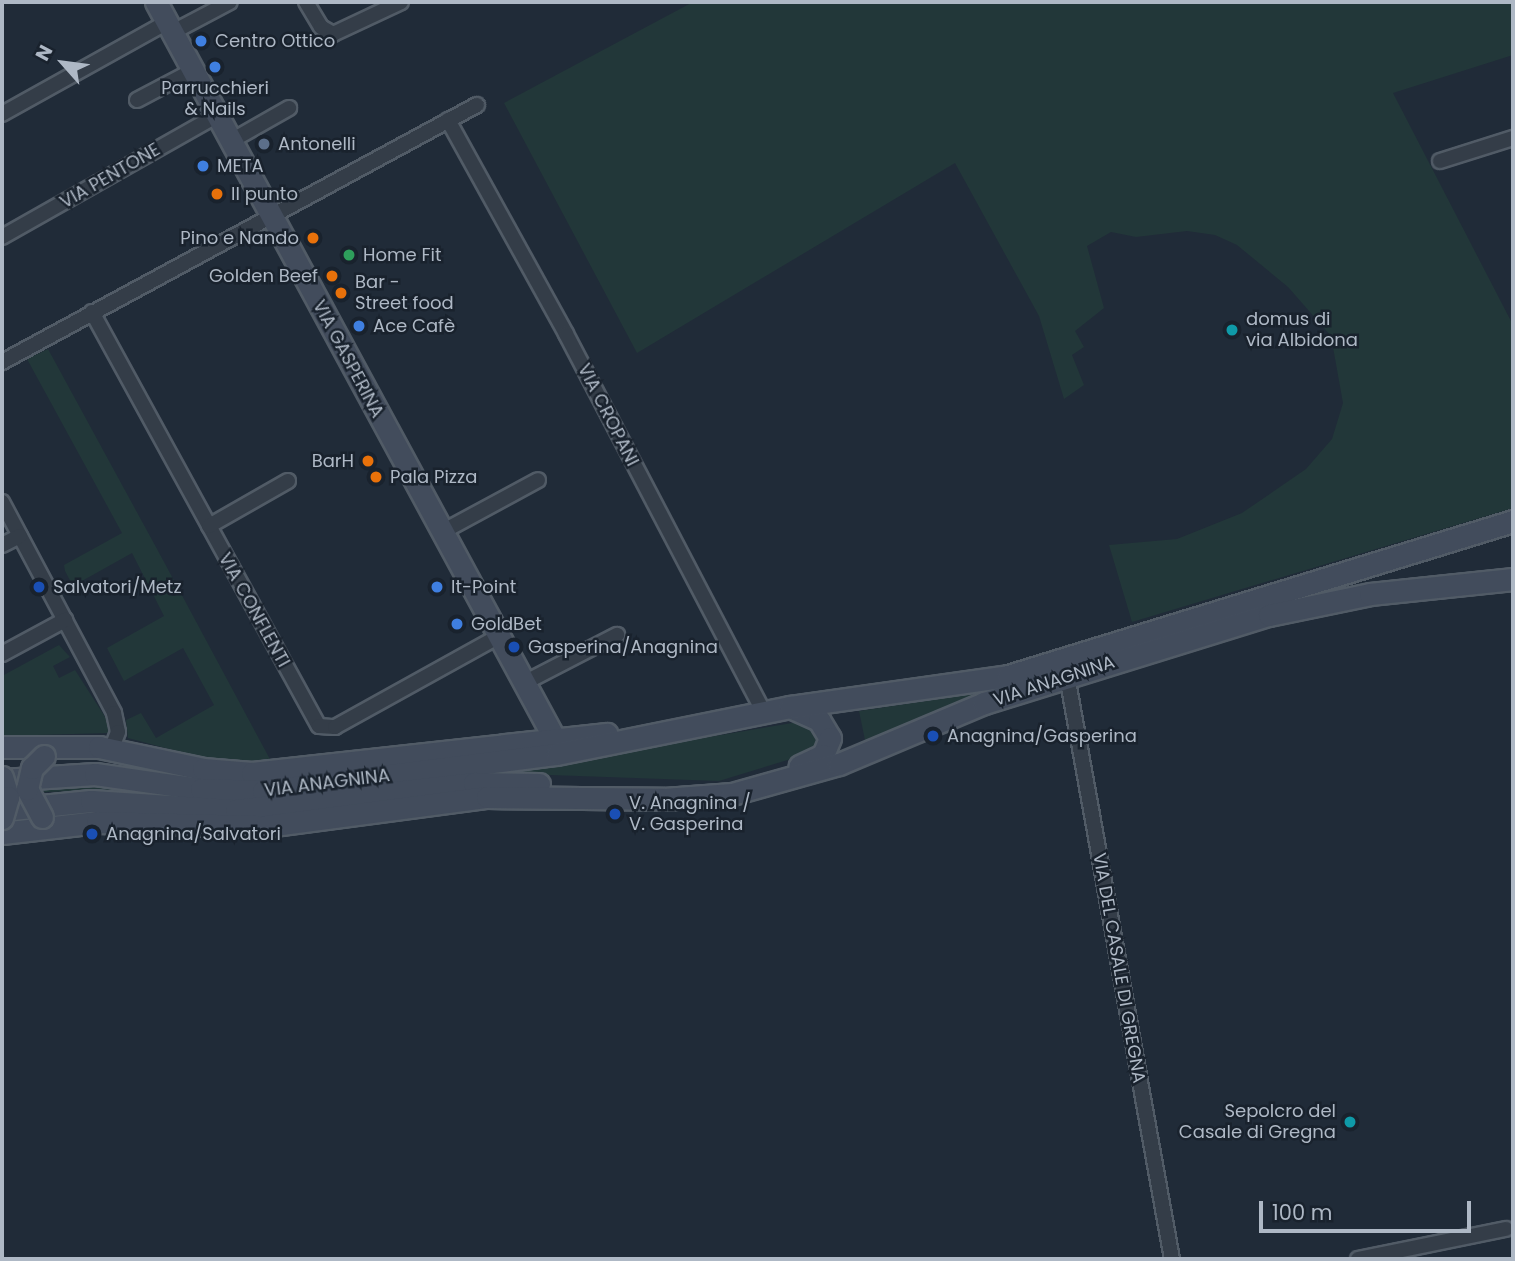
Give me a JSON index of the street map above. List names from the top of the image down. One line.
{"streets":{"main road":["VIA GASPERINA","VIA ANAGNINA"],"street":["VIA PENTONE","VIA CROPANI","VIA CONFLENTI","VIA DEL CASALE DI GREGNA"]},"crossings":[["VIA PENTONE","VIA GASPERINA"],["VIA GASPERINA","VIA CONFLENTI"],["VIA GASPERINA","VIA ANAGNINA"],["VIA CROPANI","VIA ANAGNINA"],["VIA ANAGNINA","VIA DEL CASALE DI GREGNA"]],"places":["Centro Ottico","Parrucchieri & Nails","Antonelli","META","Il punto","Pino e Nando","Home Fit","Golden Beef","Bar - Street food","Ace Cafè","domus di via Albidona","BarH","Pala Pizza","Salvatori/Metz","It-Point","GoldBet","Gasperina/Anagnina","Anagnina/Gasperina","V. Anagnina / V. Gasperina","Anagnina/Salvatori","Sepolcro del Casale di Gregna"],"scale_bar":"100 m","north":"top left"}
